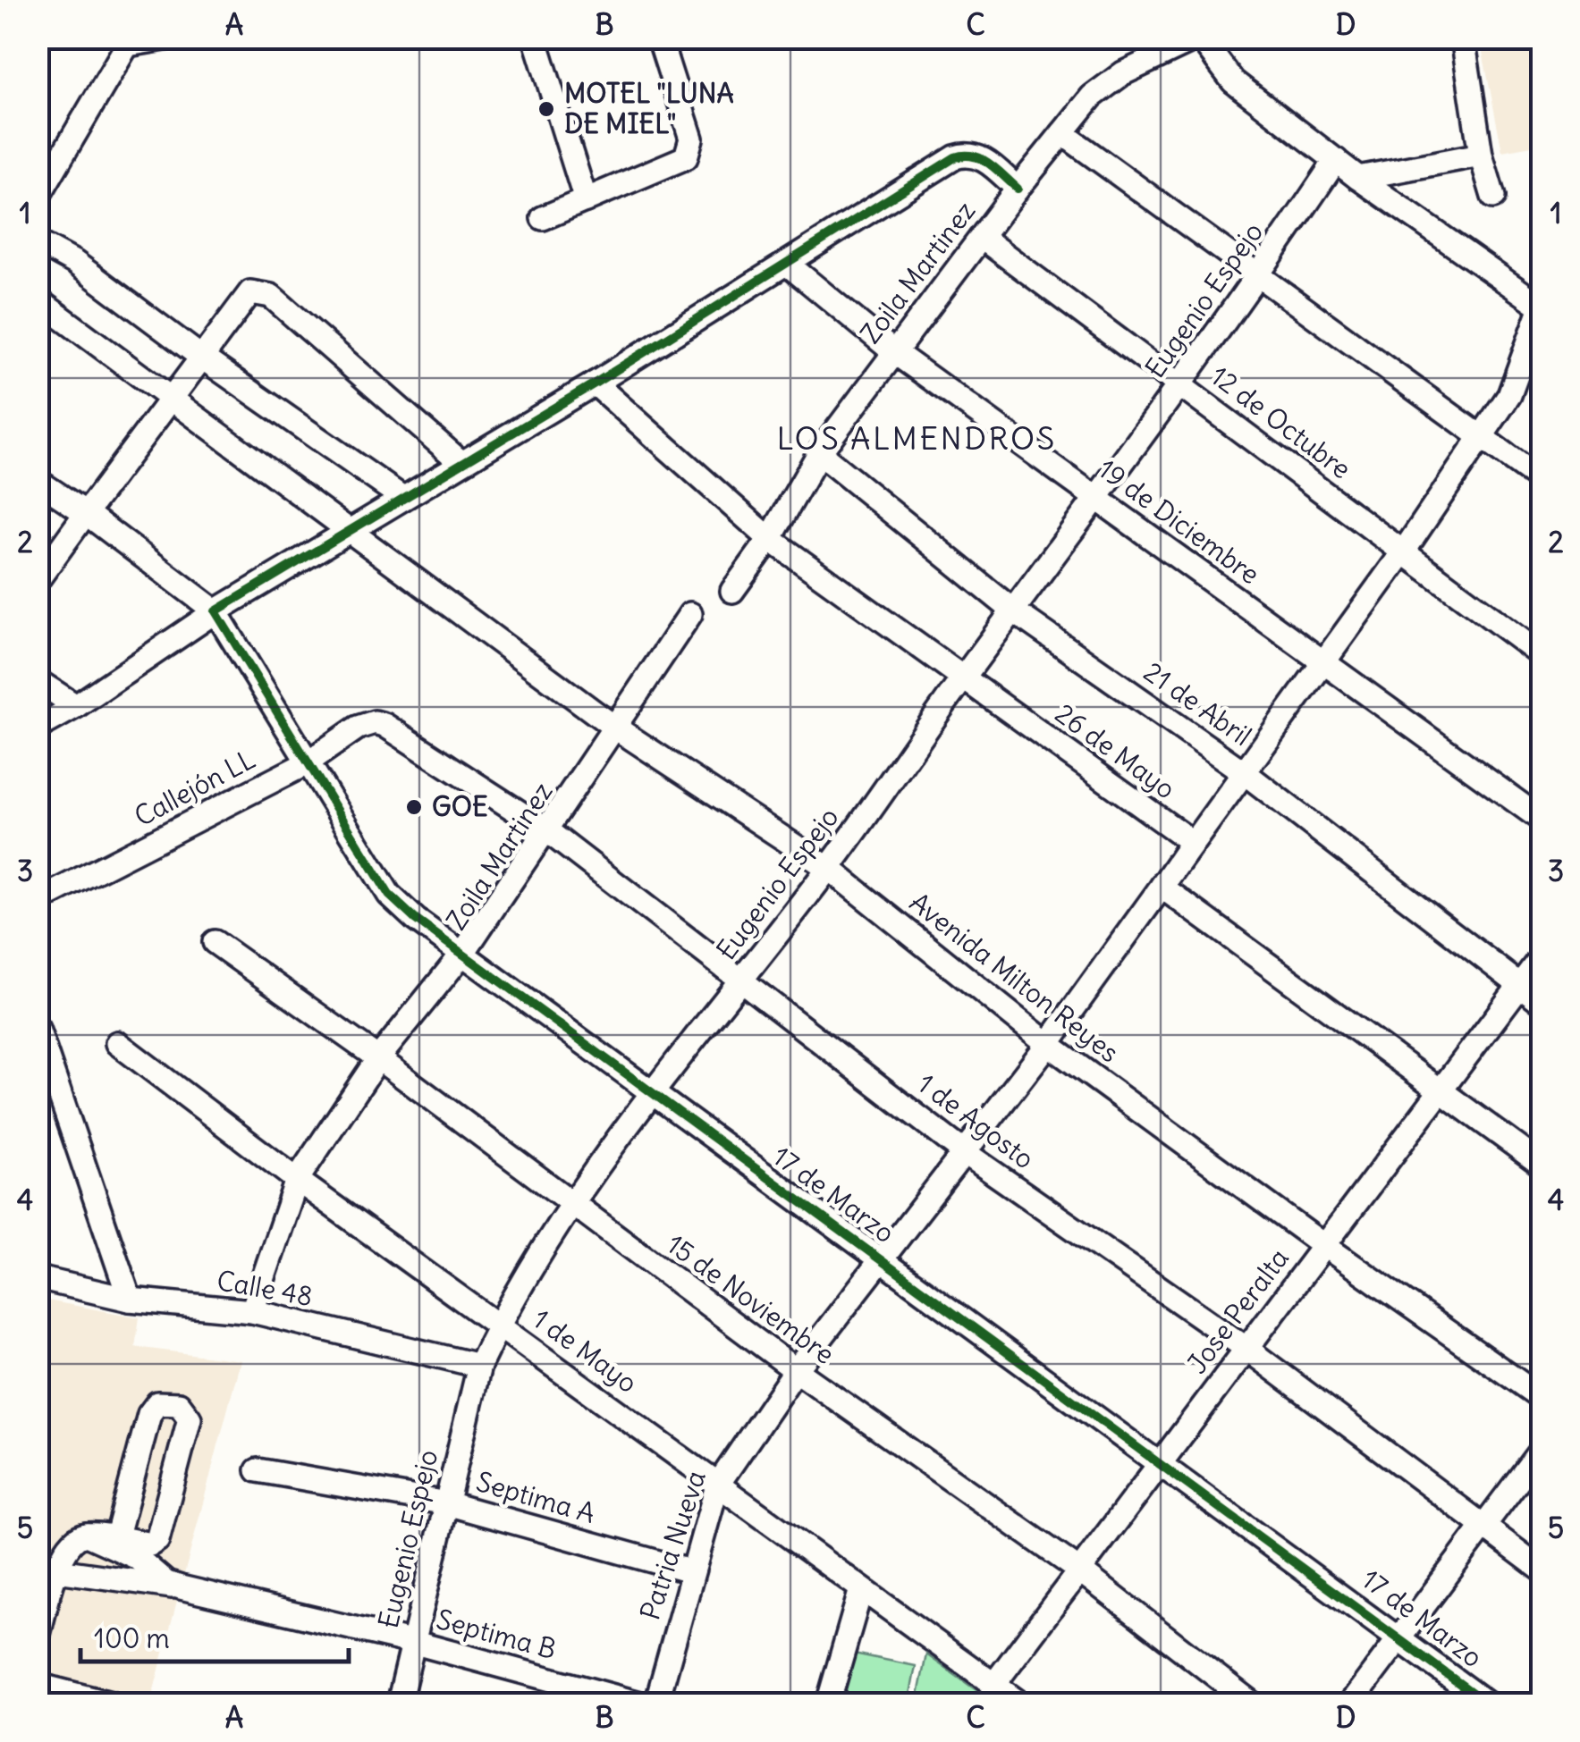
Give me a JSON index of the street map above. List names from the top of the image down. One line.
{"streets":{"street":["Zoila Martinez","Eugenio Espejo","12 de Octubre","19 de Diciembre","21 de Abril","26 de Mayo","Callejón LL","Avenida Milton Reyes","1 de Agosto","17 de Marzo","Calle 48","15 de Noviembre","Jose Peralta","1 de Mayo","Septima A","Patria Nueva","Septima B"]},"crossings":[["Zoila Martinez","12 de Octubre"],["Zoila Martinez","19 de Diciembre"],["Zoila Martinez","21 de Abril"],["Zoila Martinez","26 de Mayo"],["Zoila Martinez","Avenida Milton Reyes"],["Zoila Martinez","1 de Agosto"],["Zoila Martinez","17 de Marzo"],["Zoila Martinez","Calle 48"],["Zoila Martinez","15 de Noviembre"],["Zoila Martinez","1 de Mayo"],["Eugenio Espejo","12 de Octubre"],["Eugenio Espejo","19 de Diciembre"],["Eugenio Espejo","21 de Abril"],["Eugenio Espejo","26 de Mayo"],["Eugenio Espejo","Avenida Milton Reyes"],["Eugenio Espejo","1 de Agosto"],["Eugenio Espejo","17 de Marzo"],["Eugenio Espejo","Calle 48"],["Eugenio Espejo","15 de Noviembre"],["Eugenio Espejo","1 de Mayo"],["Eugenio Espejo","Septima A"],["Eugenio Espejo","Septima B"],["21 de Abril","Jose Peralta"],["26 de Mayo","Patria Nueva"],["Callejón LL","1 de Agosto"],["Callejón LL","17 de Marzo"],["Avenida Milton Reyes","Jose Peralta"],["Avenida Milton Reyes","Patria Nueva"],["1 de Agosto","Jose Peralta"],["1 de Agosto","Patria Nueva"],["17 de Marzo","Jose Peralta"],["17 de Marzo","Patria Nueva"],["15 de Noviembre","Jose Peralta"],["15 de Noviembre","Patria Nueva"],["Jose Peralta","1 de Mayo"],["1 de Mayo","Patria Nueva"],["Septima A","Patria Nueva"]],"districts":["LOS ALMENDROS"],"places":["MOTEL \"LUNA DE MIEL\"","GOE"],"scale_bar":"100 m","grid":{"columns":["A","B","C","D"],"rows":["1","2","3","4","5"]}}
